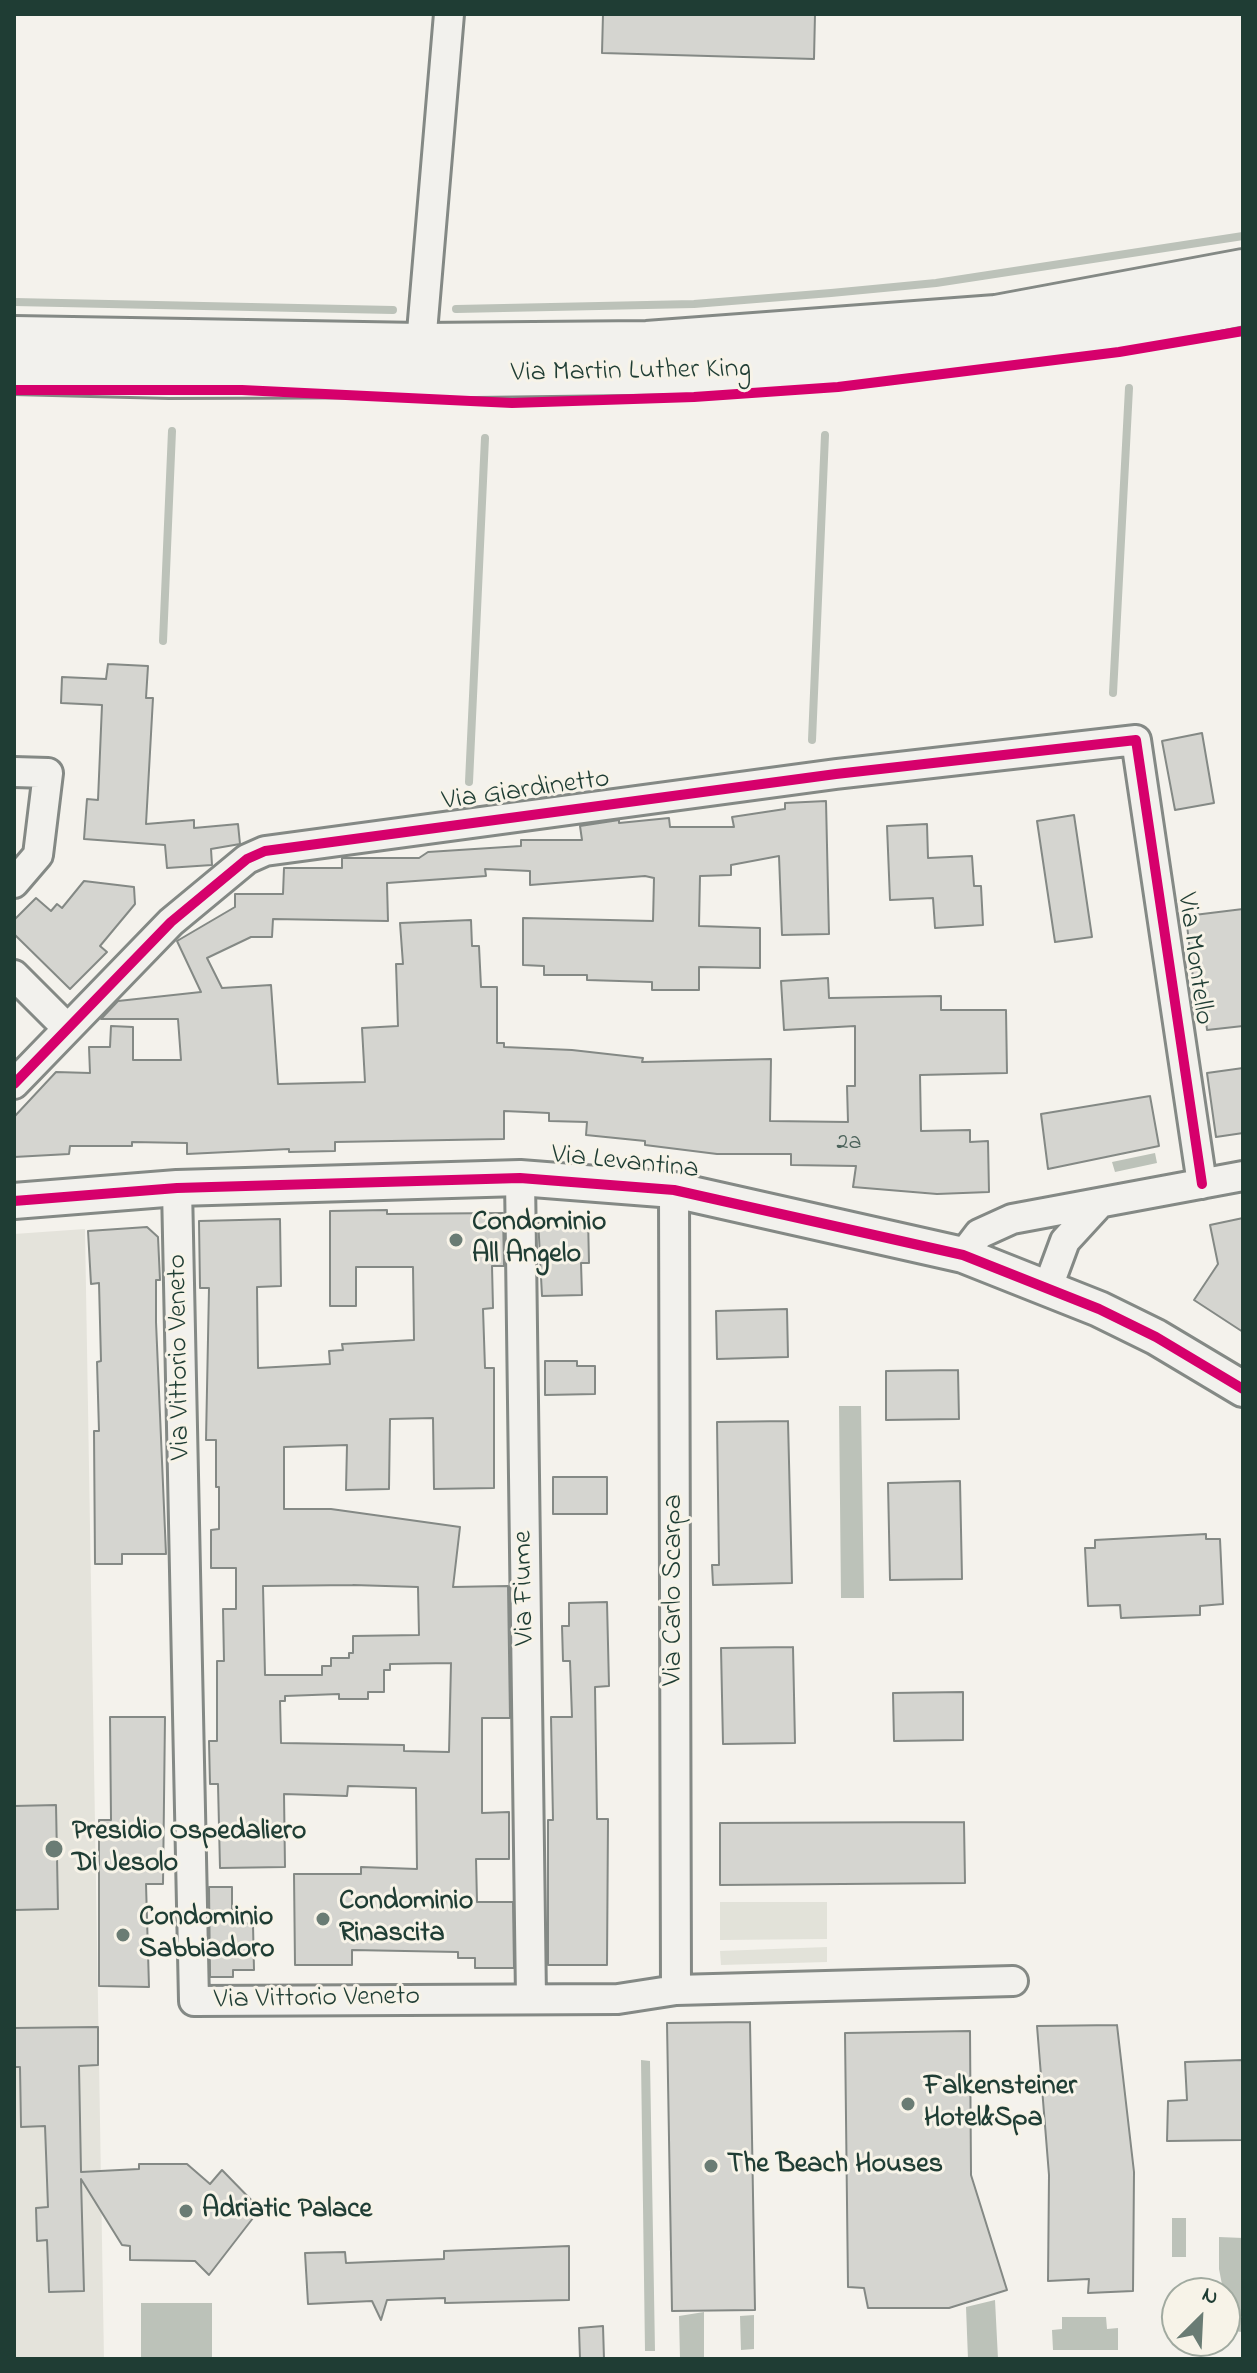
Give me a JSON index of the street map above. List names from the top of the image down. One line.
{"streets":{"main road":["Via Martin Luther King"],"street":["Via Giardinetto","Via Montello","Via Levantina","Via Vittorio Veneto","Via Fiume","Via Carlo Scarpa"]},"crossings":[["Via Giardinetto","Via Montello"],["Via Levantina","Via Vittorio Veneto"],["Via Levantina","Via Fiume"],["Via Levantina","Via Carlo Scarpa"],["Via Vittorio Veneto","Via Fiume"],["Via Vittorio Veneto","Via Carlo Scarpa"]],"places":["Condominio All Angelo","Presidio Ospedaliero Di Jesolo","Condominio Rinascita","Condominio Sabbiadoro","Falkensteiner Hotel&Spa","The Beach Houses","Adriatic Palace"],"house_numbers":["2a"],"north":"top right"}
